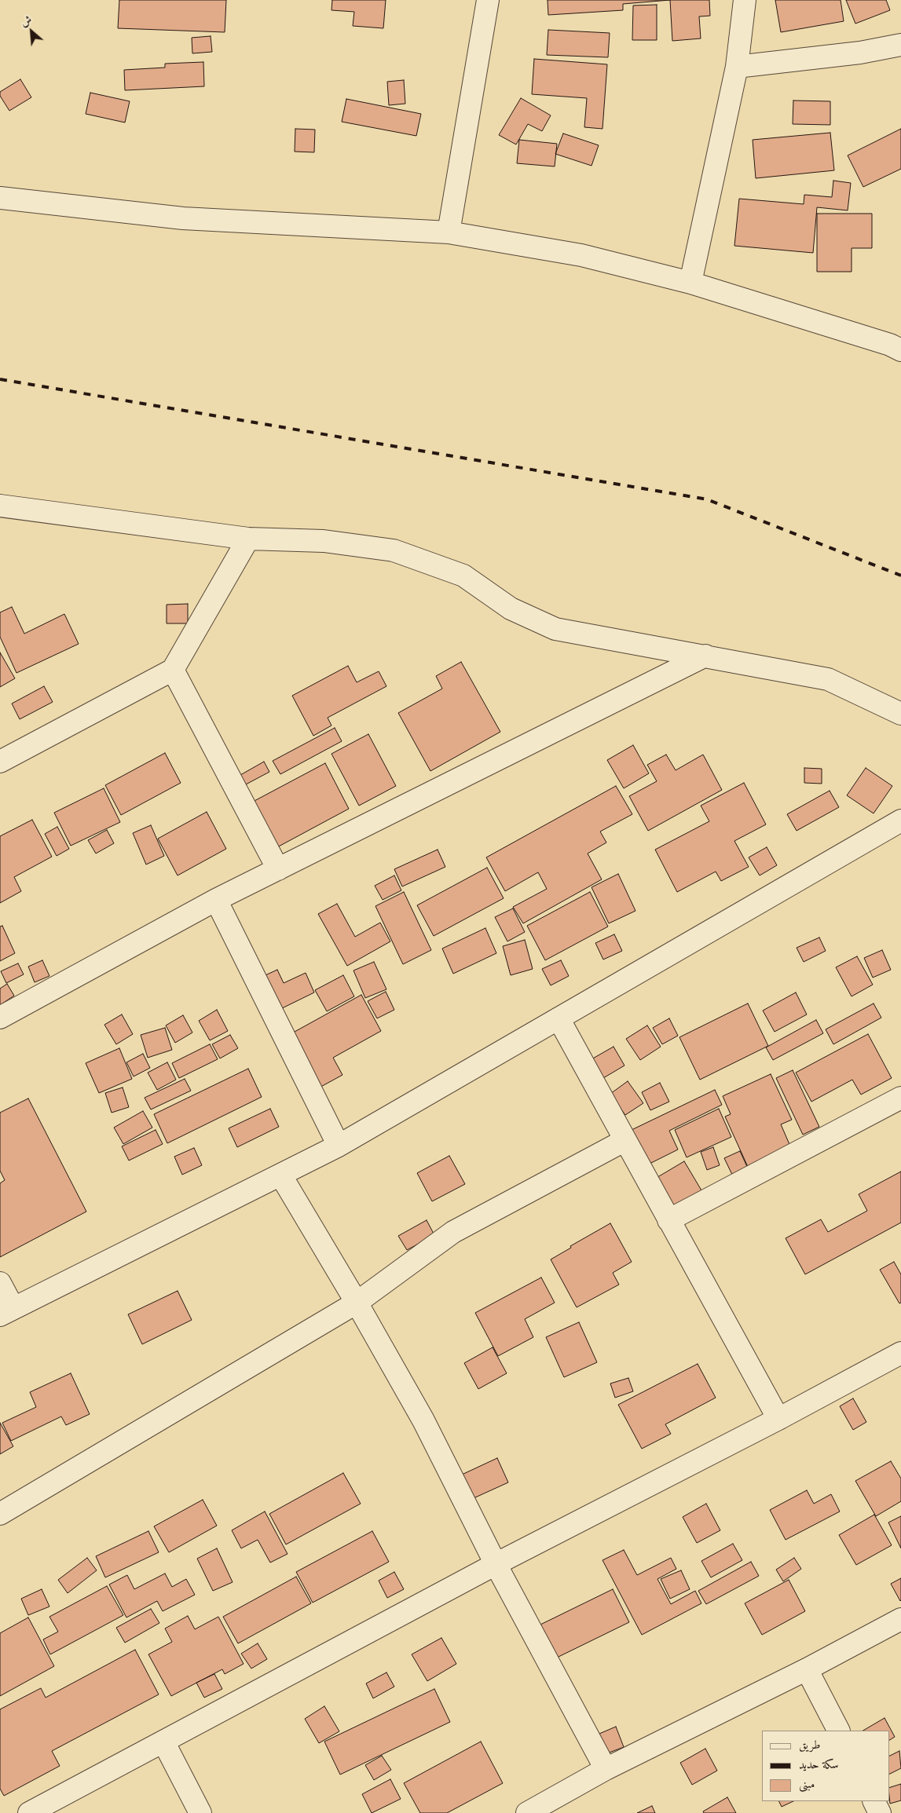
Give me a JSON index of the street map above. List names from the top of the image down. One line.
{"legend":["طريق","سكة حديد","مبنى"],"north":"top left"}
